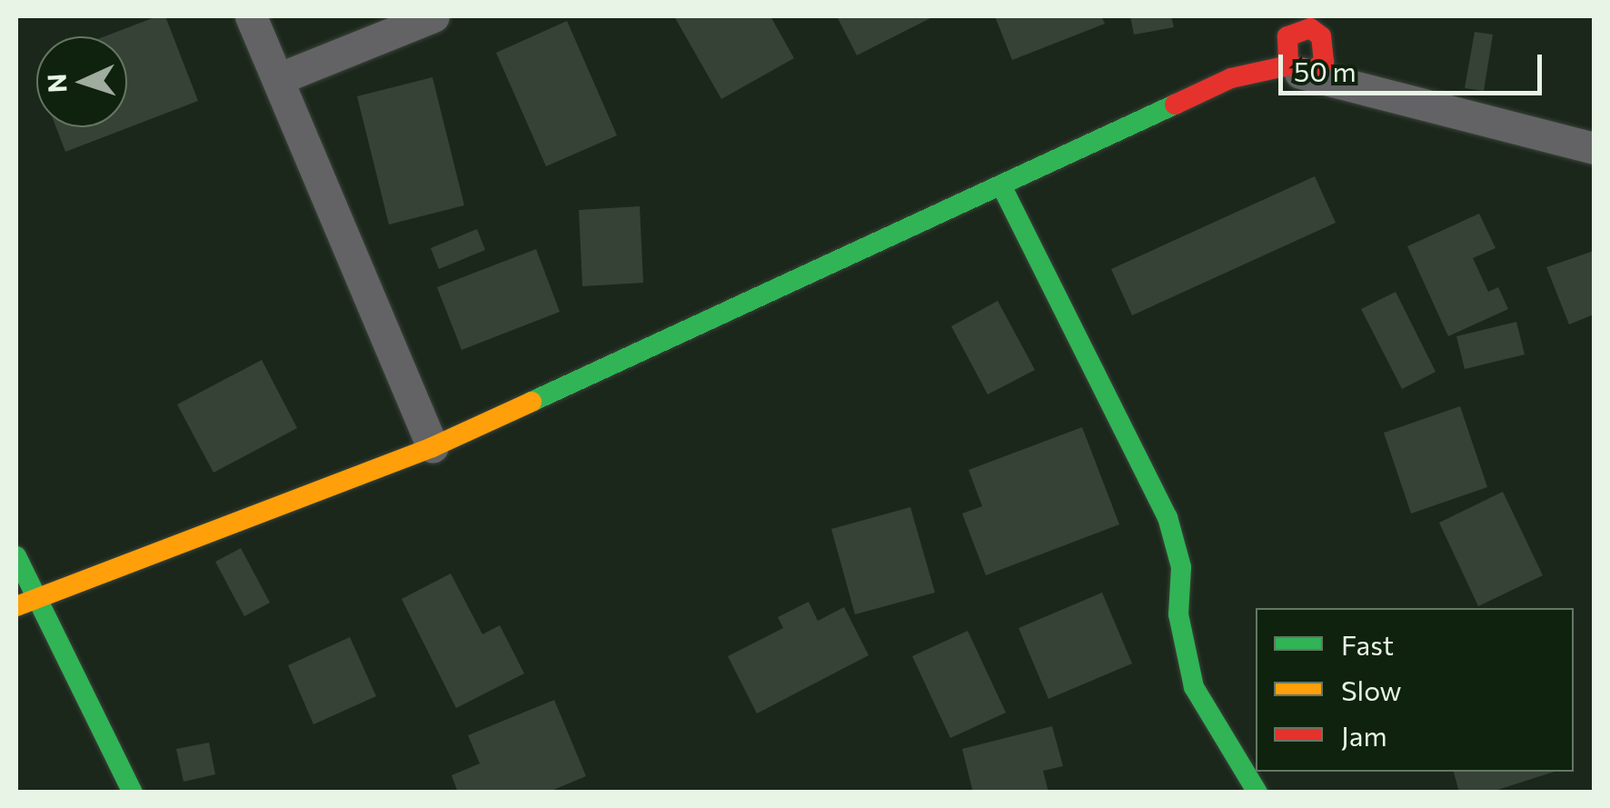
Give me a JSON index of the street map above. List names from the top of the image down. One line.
{"legend":["Fast","Slow","Jam"],"scale_bar":"50 m","north":"left"}
